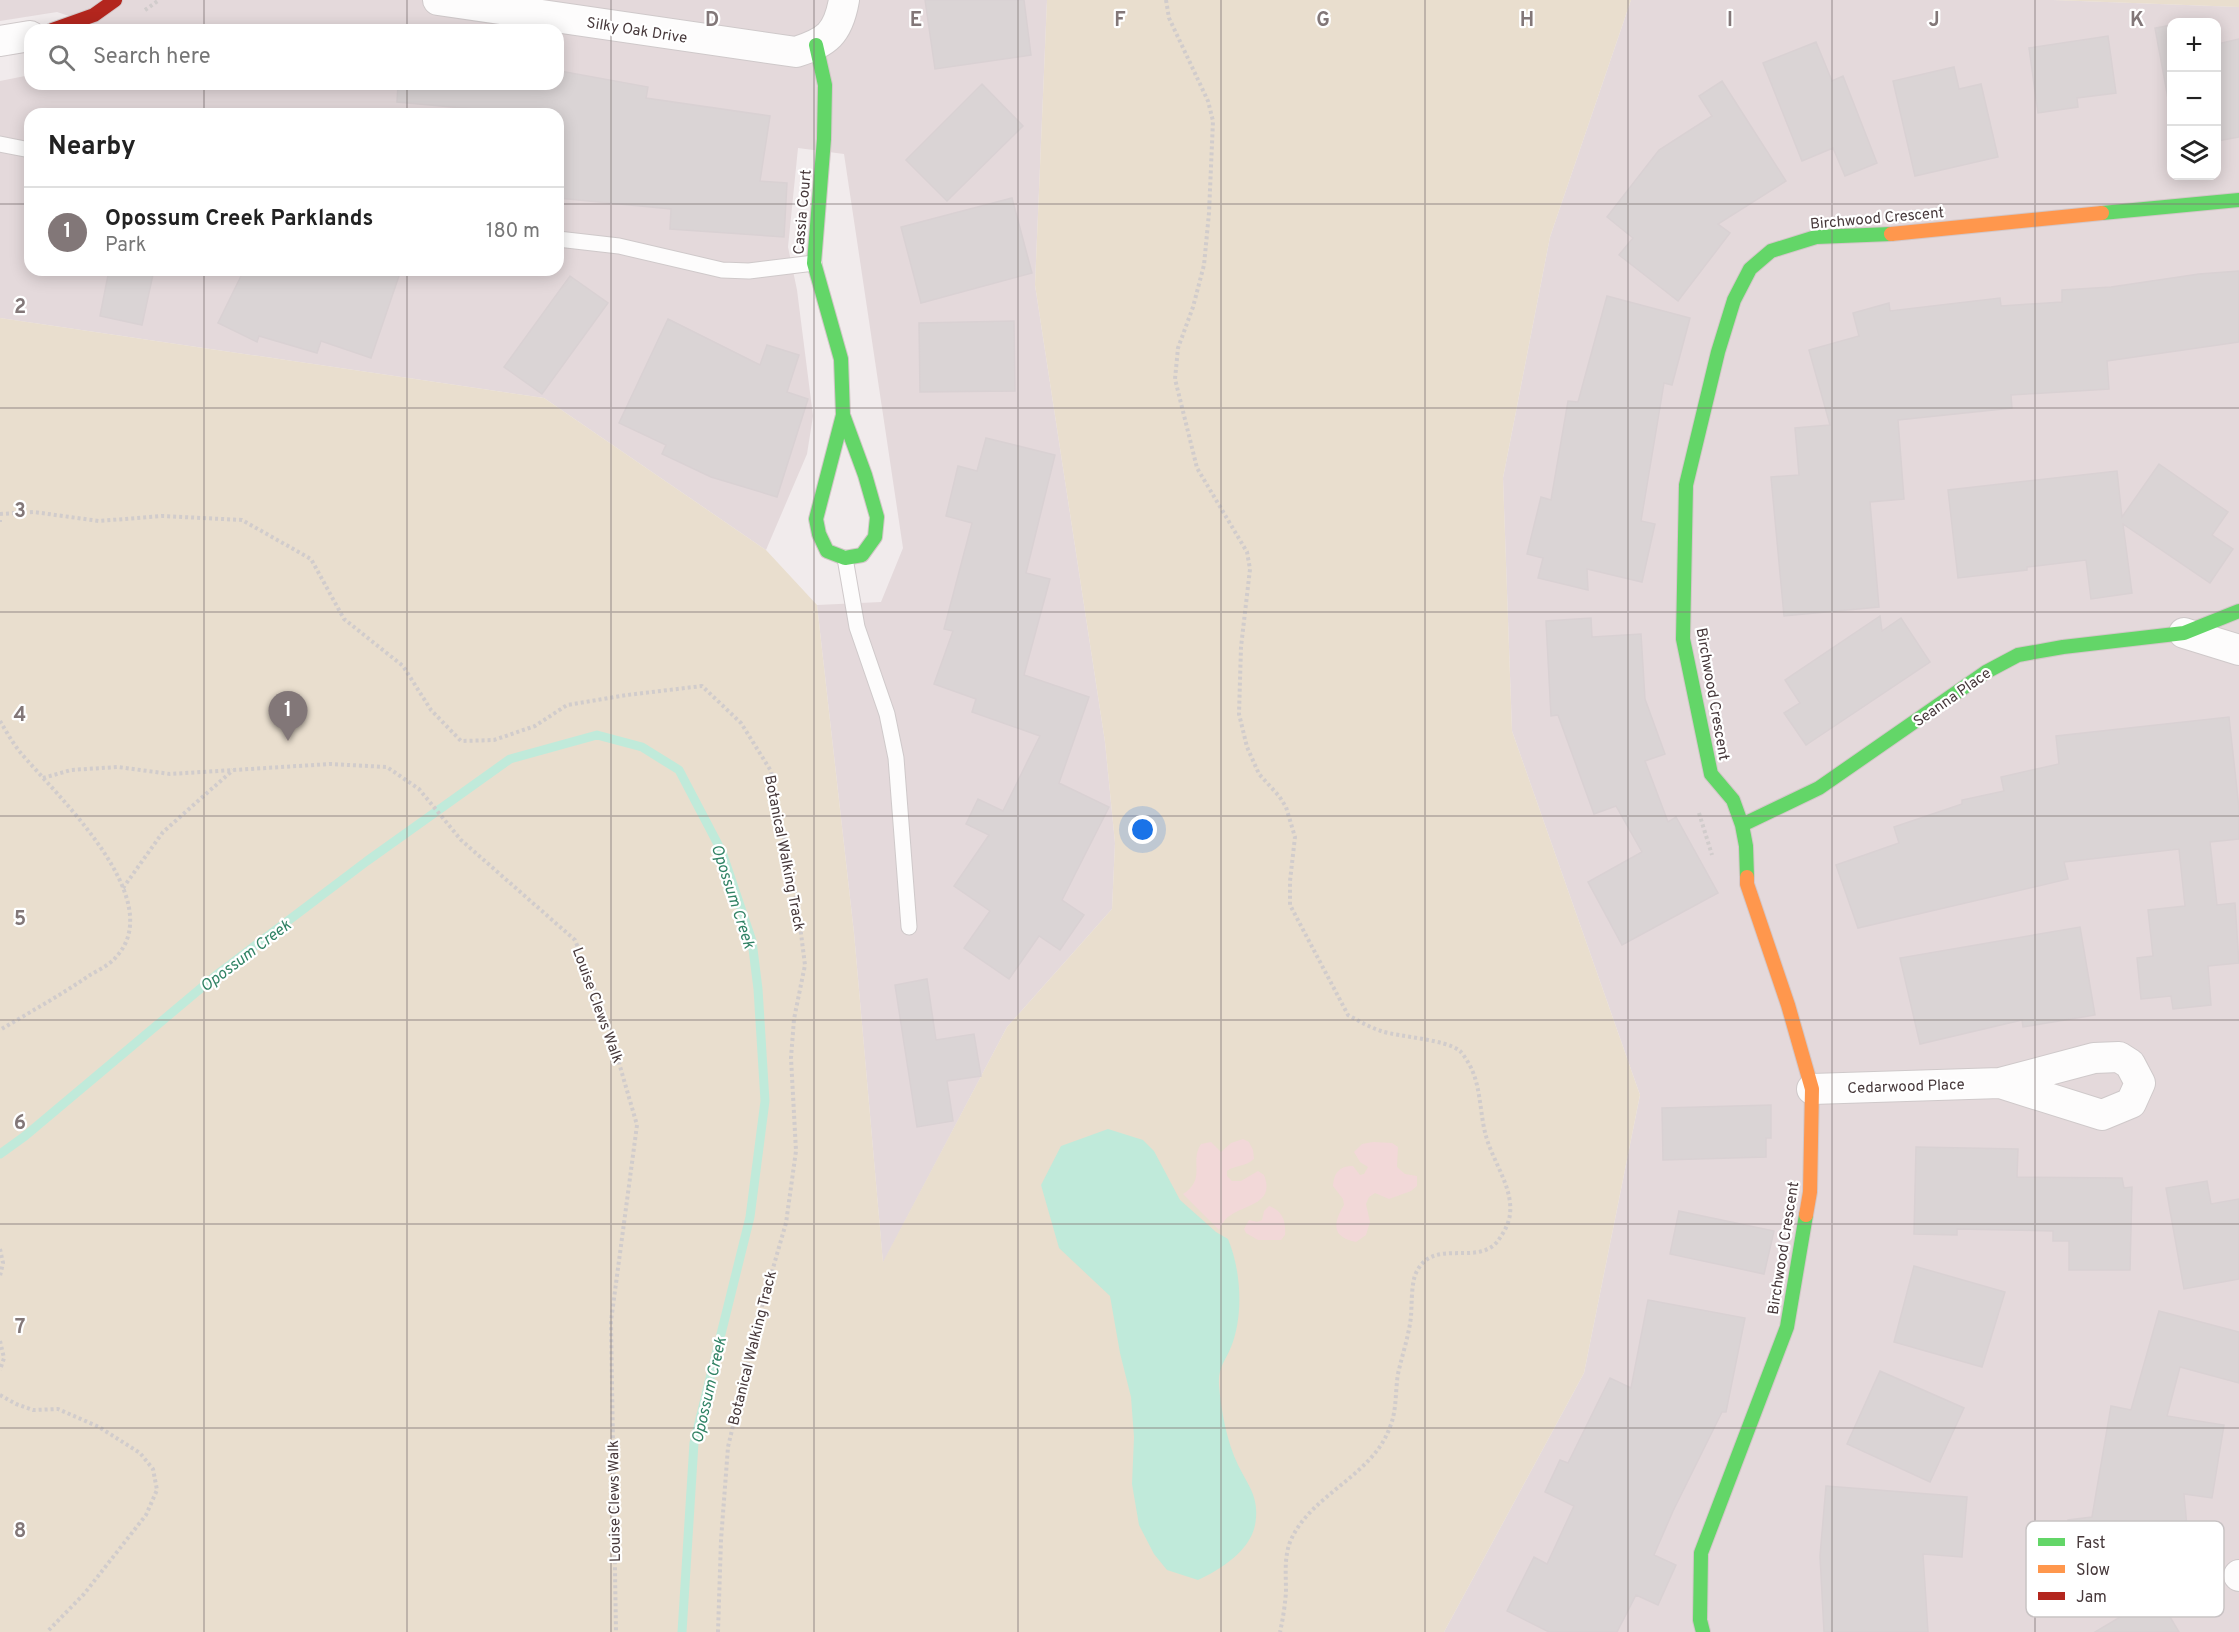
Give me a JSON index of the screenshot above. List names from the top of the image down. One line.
{"streets":{"street":["Silky Oak Drive","Cassia Court","Birchwood Crescent","Seanna Place","Cedarwood Place"],"path":["Botanical Walking Track","Louise Clews Walk"]},"crossings":[["Silky Oak Drive","Cassia Court"],["Birchwood Crescent","Seanna Place"],["Birchwood Crescent","Cedarwood Place"]],"water":["Opossum Creek"],"legend":["Fast","Slow","Jam"],"page":{"map_buttons":["+","−"],"search":"Search here","heading":"Nearby","list":[{"mark":"1","name":"Opossum Creek Parklands","note":"Park","value":"180 m"}],"pins":"1"},"grid":{"columns":["D","E","F","G","H","I","J","K"],"rows":["2","3","4","5","6","7","8"]}}
